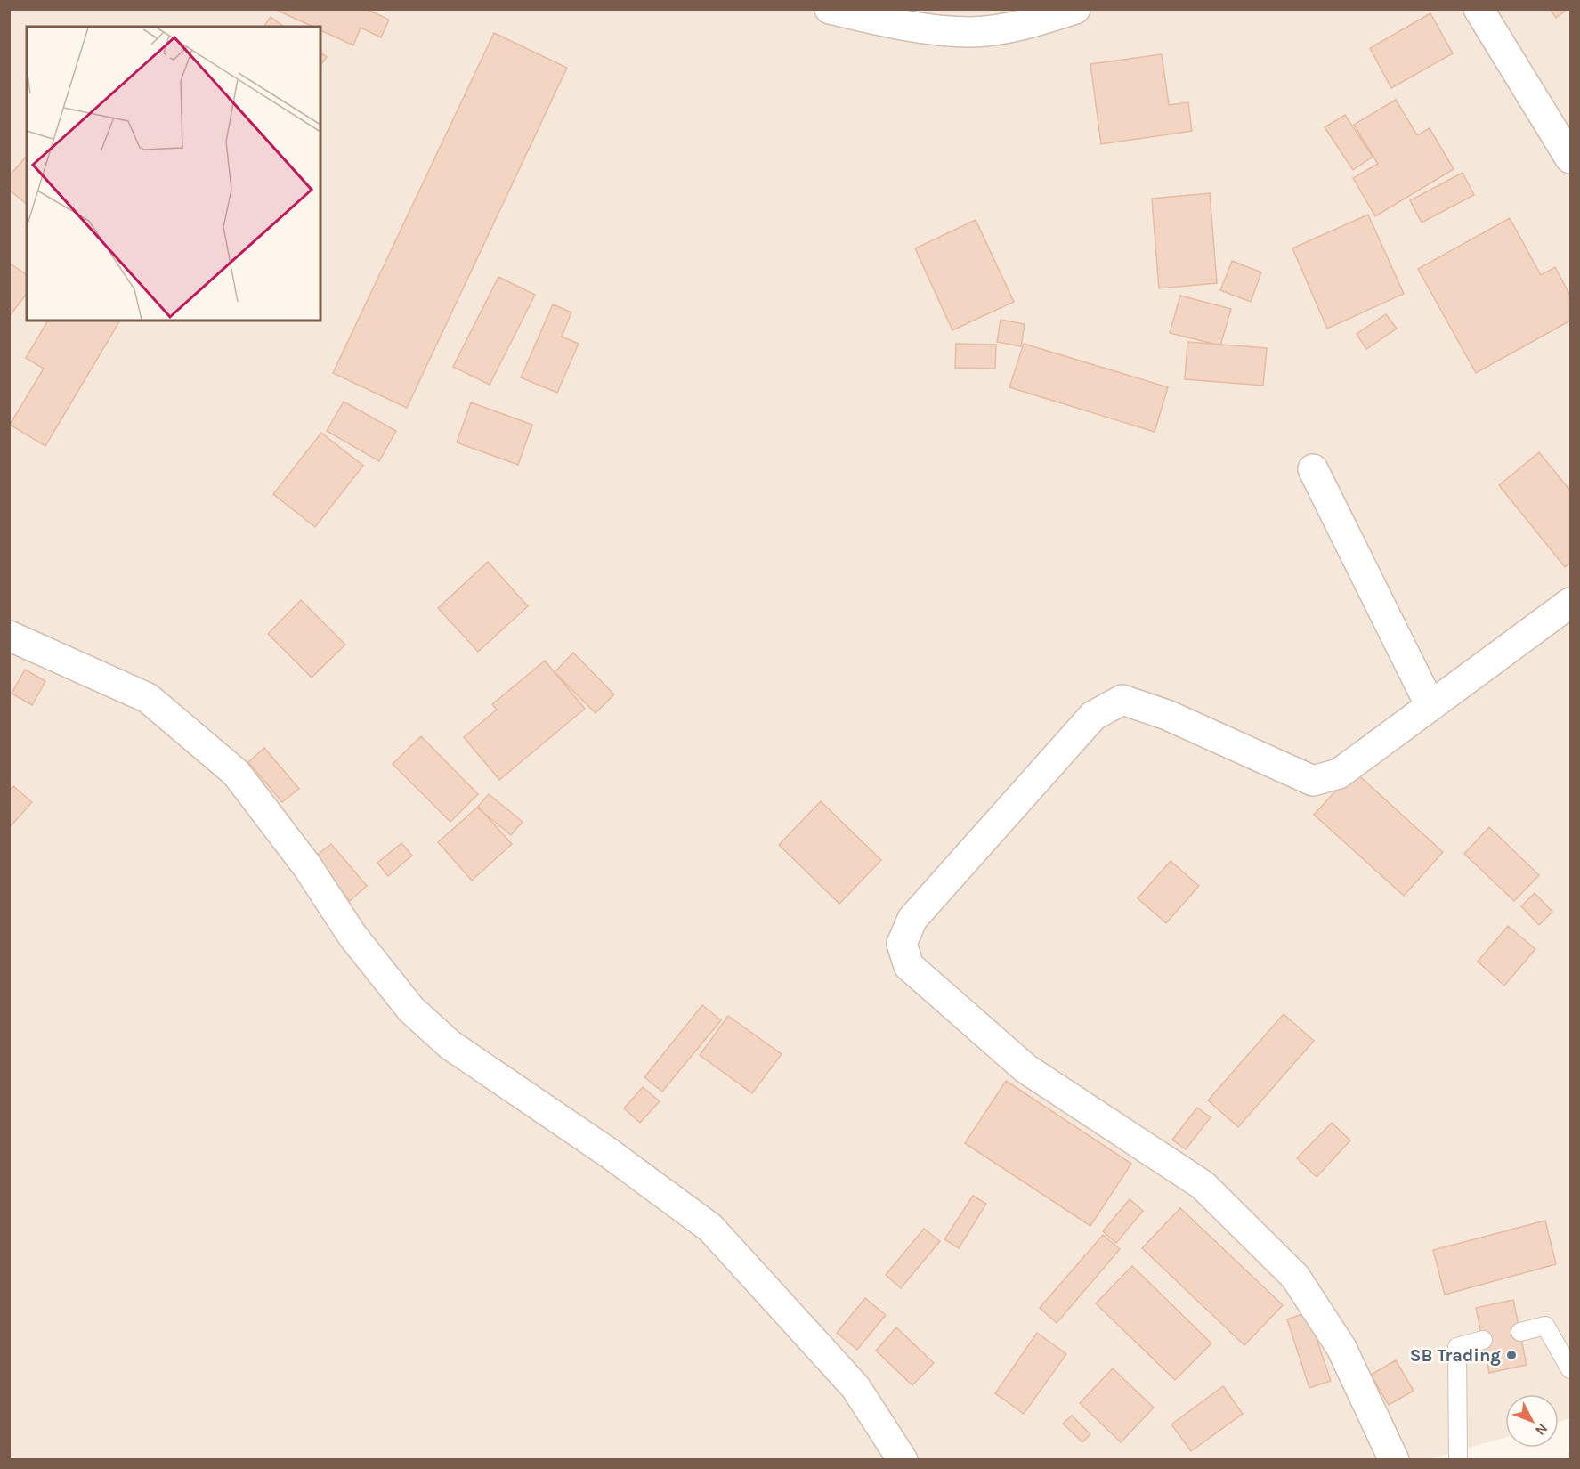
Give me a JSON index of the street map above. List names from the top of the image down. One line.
{"places":["SB Trading"],"north":"bottom right"}
